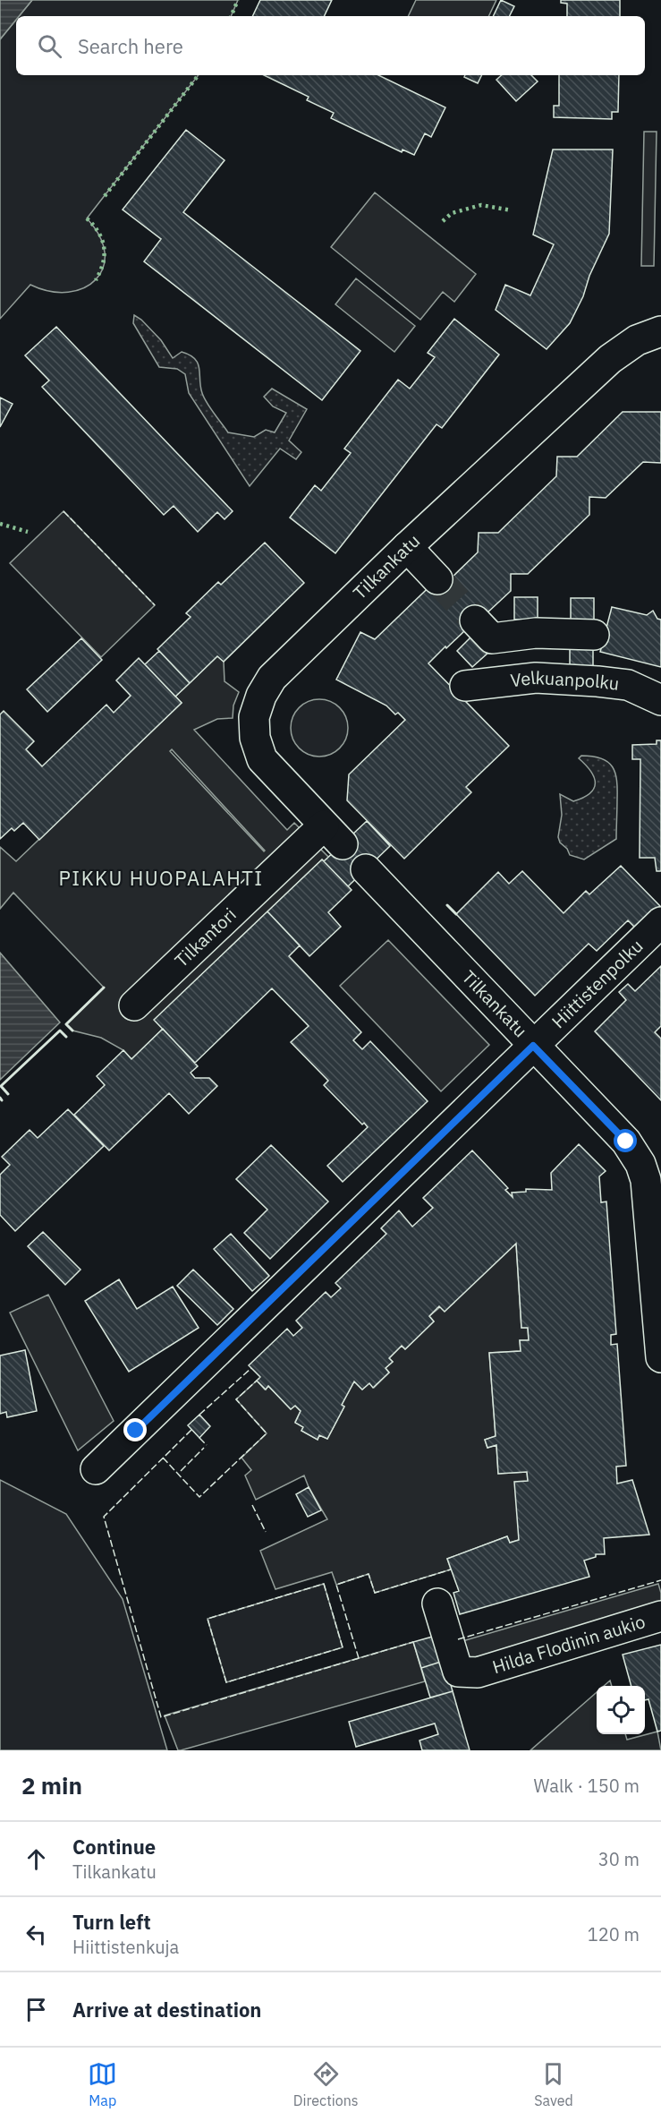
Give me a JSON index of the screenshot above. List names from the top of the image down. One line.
{"streets":{"street":["Tilkankatu","Velkuanpolku","Tilkantori","Hiittistenpolku","Hilda Flodinin aukio"]},"crossings":[["Tilkankatu","Tilkantori"],["Tilkankatu","Hiittistenpolku"]],"districts":["PIKKU HUOPALAHTI"],"page":{"search":"Search here","heading":["2 min","Walk · 150 m"],"list":[["Continue","Tilkankatu","30 m"],["Turn left","Hiittistenkuja","120 m"],"Arrive at destination"],"nav":["Map","Directions","Saved"]}}
